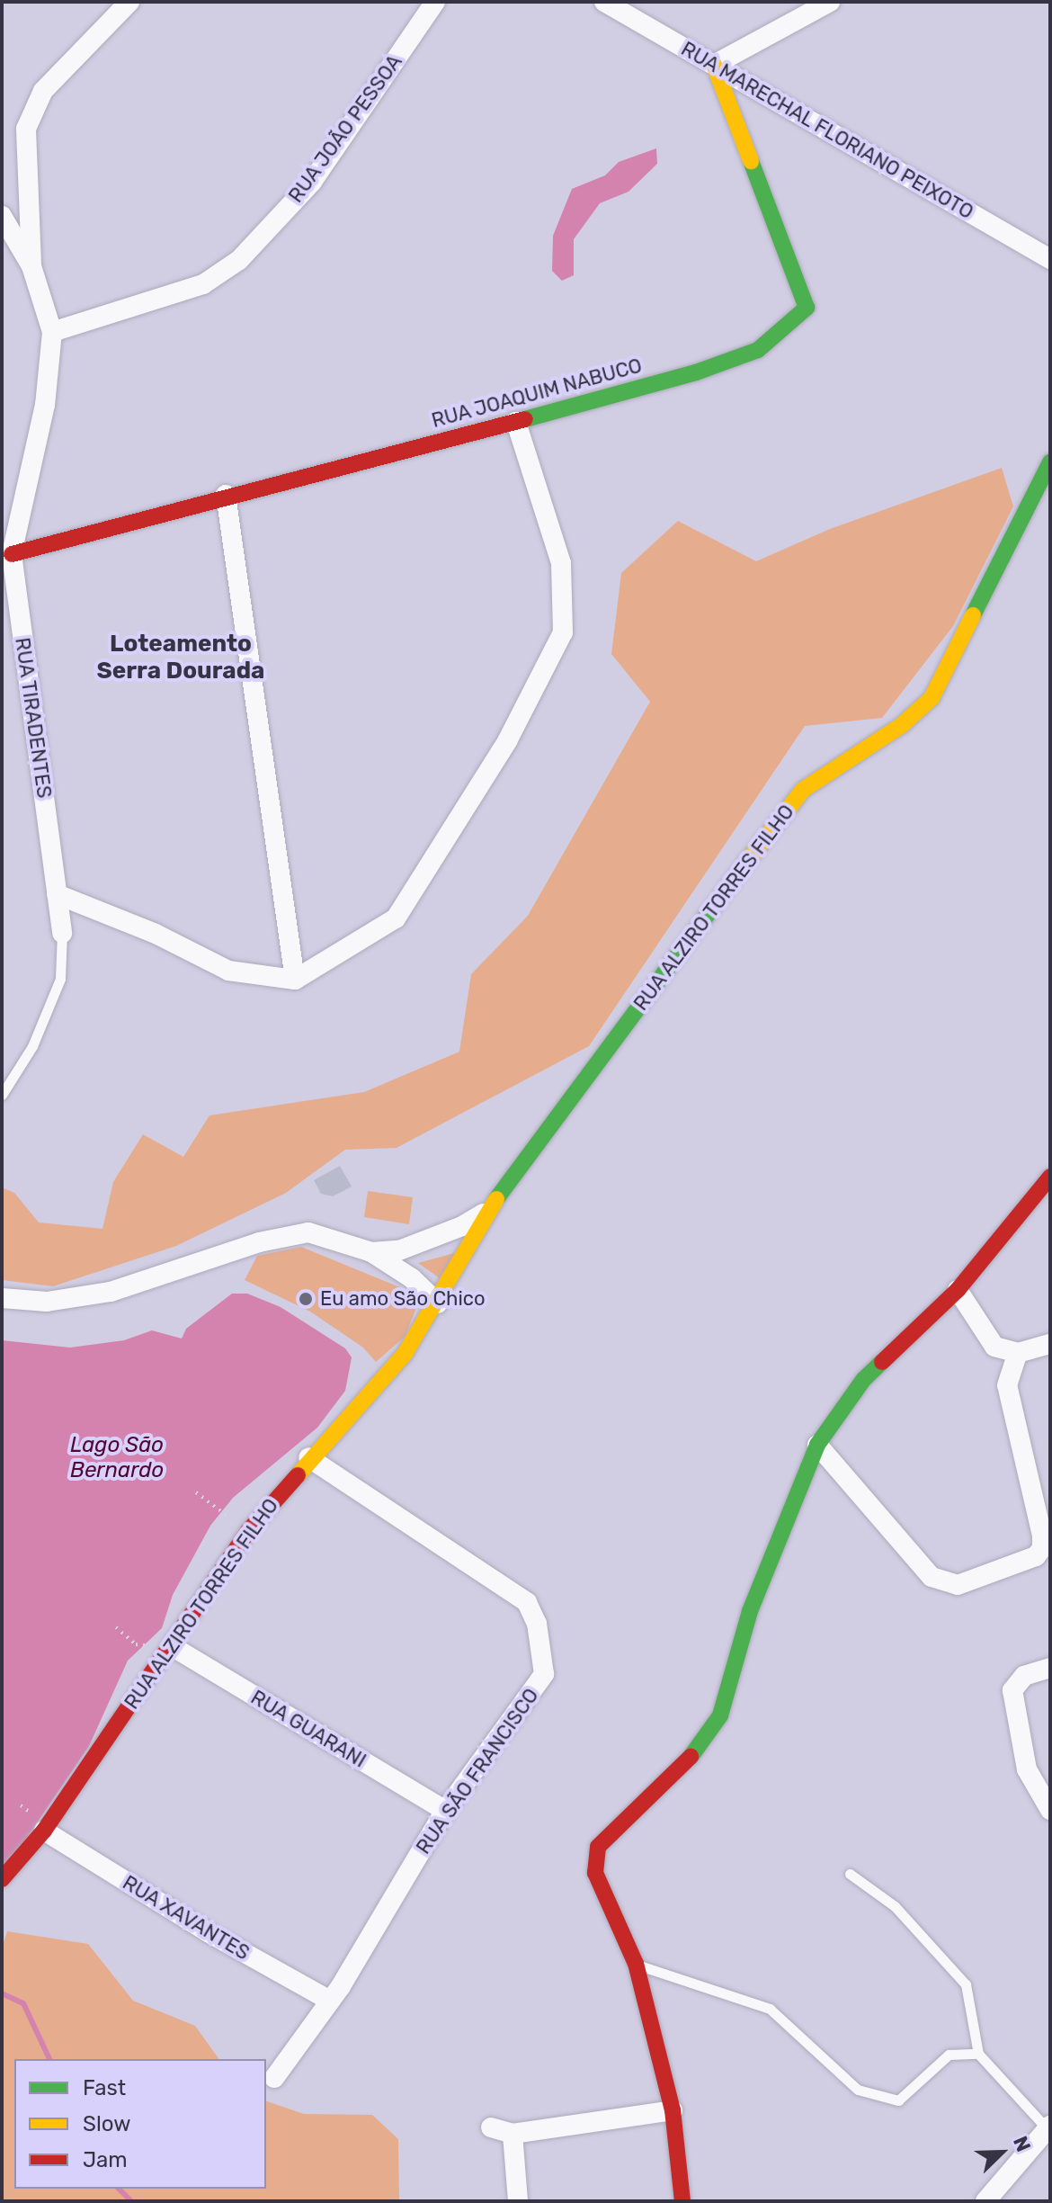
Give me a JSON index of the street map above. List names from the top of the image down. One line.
{"streets":{"street":["RUA JOÃO PESSOA","RUA MARECHAL FLORIANO PEIXOTO","RUA JOAQUIM NABUCO","RUA TIRADENTES","RUA ALZIRO TORRES FILHO","RUA GUARANI","RUA SÃO FRANCISCO","RUA XAVANTES"]},"crossings":[["RUA JOÃO PESSOA","RUA TIRADENTES"],["RUA MARECHAL FLORIANO PEIXOTO","RUA JOAQUIM NABUCO"],["RUA JOAQUIM NABUCO","RUA TIRADENTES"],["RUA ALZIRO TORRES FILHO","RUA GUARANI"],["RUA ALZIRO TORRES FILHO","RUA SÃO FRANCISCO"],["RUA ALZIRO TORRES FILHO","RUA XAVANTES"],["RUA GUARANI","RUA SÃO FRANCISCO"],["RUA SÃO FRANCISCO","RUA XAVANTES"]],"districts":["Loteamento Serra Dourada"],"water":["Lago São Bernardo"],"places":["Eu amo São Chico"],"legend":["Fast","Slow","Jam"],"north":"top right"}
